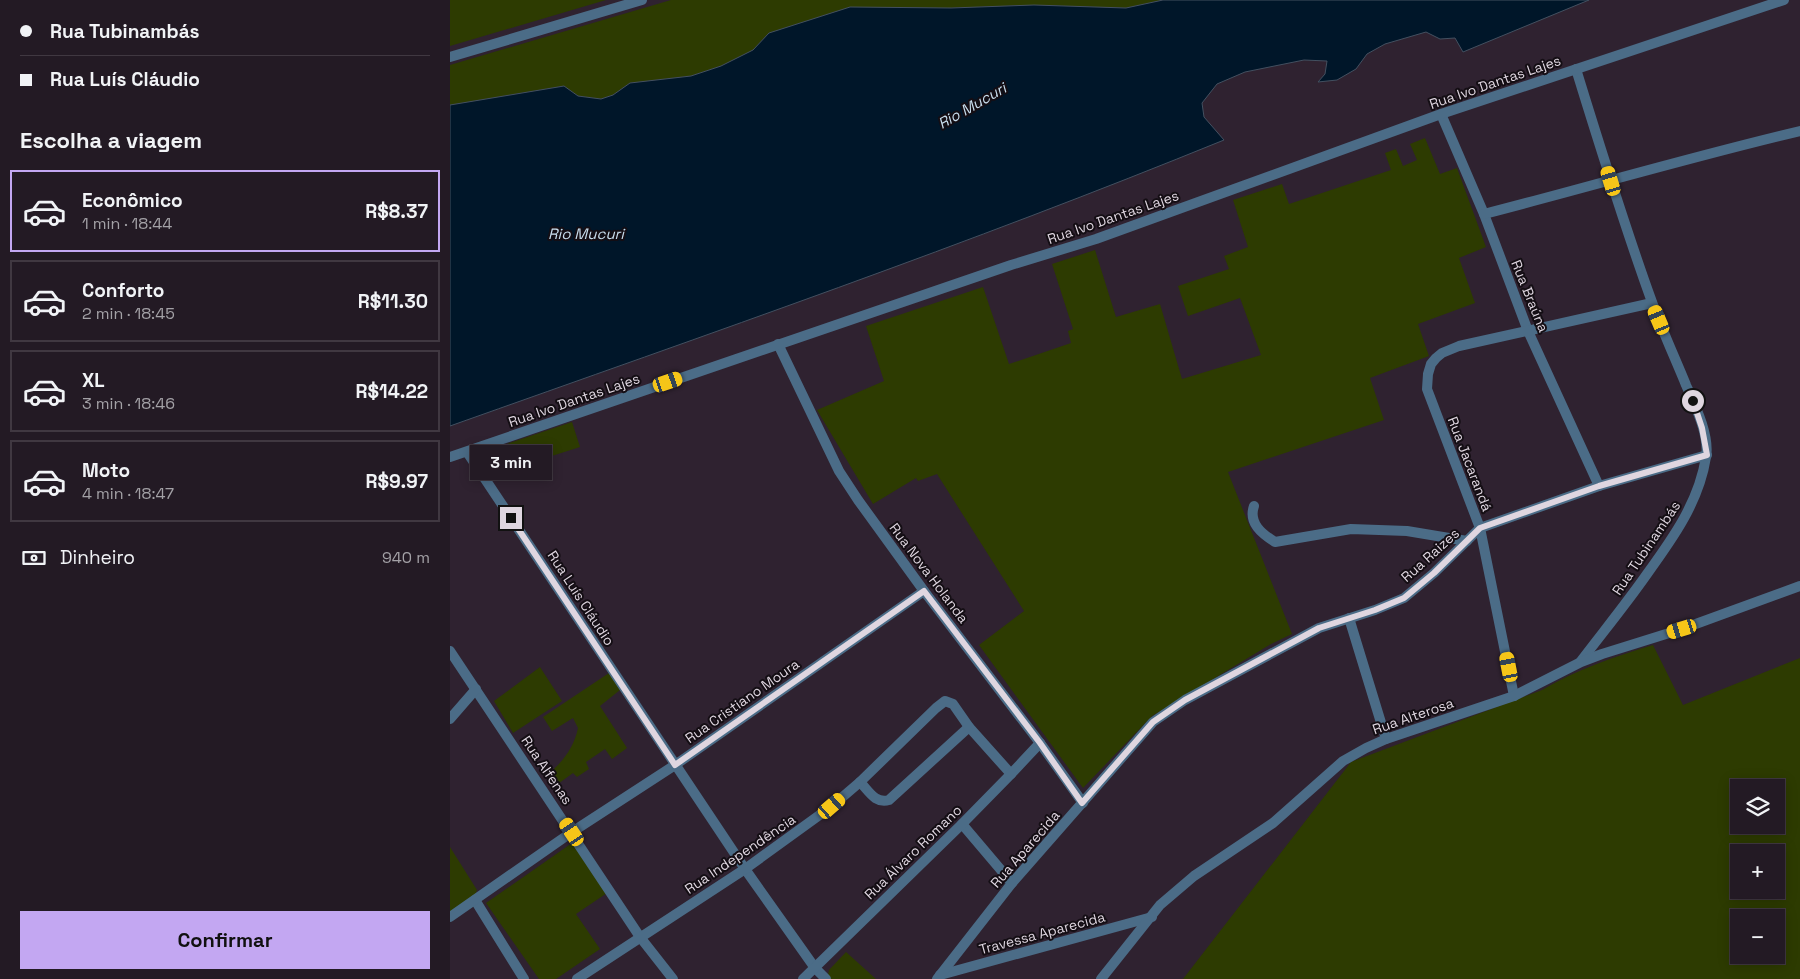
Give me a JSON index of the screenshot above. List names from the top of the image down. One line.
{"streets":{"street":["Rua Ivo Dantas Lajes","Rua Braúna","Rua Jacarandá","Rua Tubinambás","Rua Raizes","Rua Nova Holanda","Rua Luís Cláudio","Rua Cristiano Moura","Rua Alterosa","Rua Alfenas","Rua Aparecida","Rua Álvaro Romano","Rua Independência","Travessa Aparecida"]},"crossings":[["Rua Ivo Dantas Lajes","Rua Braúna"],["Rua Ivo Dantas Lajes","Rua Tubinambás"],["Rua Ivo Dantas Lajes","Rua Nova Holanda"],["Rua Ivo Dantas Lajes","Rua Luís Cláudio"],["Rua Braúna","Rua Jacarandá"],["Rua Braúna","Rua Raizes"],["Rua Jacarandá","Rua Raizes"],["Rua Jacarandá","Rua Alterosa"],["Rua Tubinambás","Rua Raizes"],["Rua Tubinambás","Rua Alterosa"],["Rua Raizes","Rua Aparecida"],["Rua Nova Holanda","Rua Cristiano Moura"],["Rua Nova Holanda","Rua Aparecida"],["Rua Nova Holanda","Rua Álvaro Romano"],["Rua Luís Cláudio","Rua Cristiano Moura"],["Rua Luís Cláudio","Rua Álvaro Romano"],["Rua Luís Cláudio","Rua Independência"],["Rua Cristiano Moura","Rua Alfenas"],["Rua Alterosa","Travessa Aparecida"],["Rua Alfenas","Rua Independência"],["Rua Aparecida","Travessa Aparecida"]],"water":["Rio Mucuri"],"page":{"banner":["Rua Tubinambás","Rua Luís Cláudio"],"heading":"Escolha a viagem","list":[{"name":"Econômico","note":"1 min · 18:44","value":"R$8.37"},{"name":"Conforto","note":"2 min · 18:45","value":"R$11.30"},{"name":"XL","note":"3 min · 18:46","value":"R$14.22"},{"name":"Moto","note":"4 min · 18:47","value":"R$9.97"}],"bubble":"3 min","pay":["Dinheiro","940 m"],"map_buttons":["+","−"],"buttons":"Confirmar"}}
